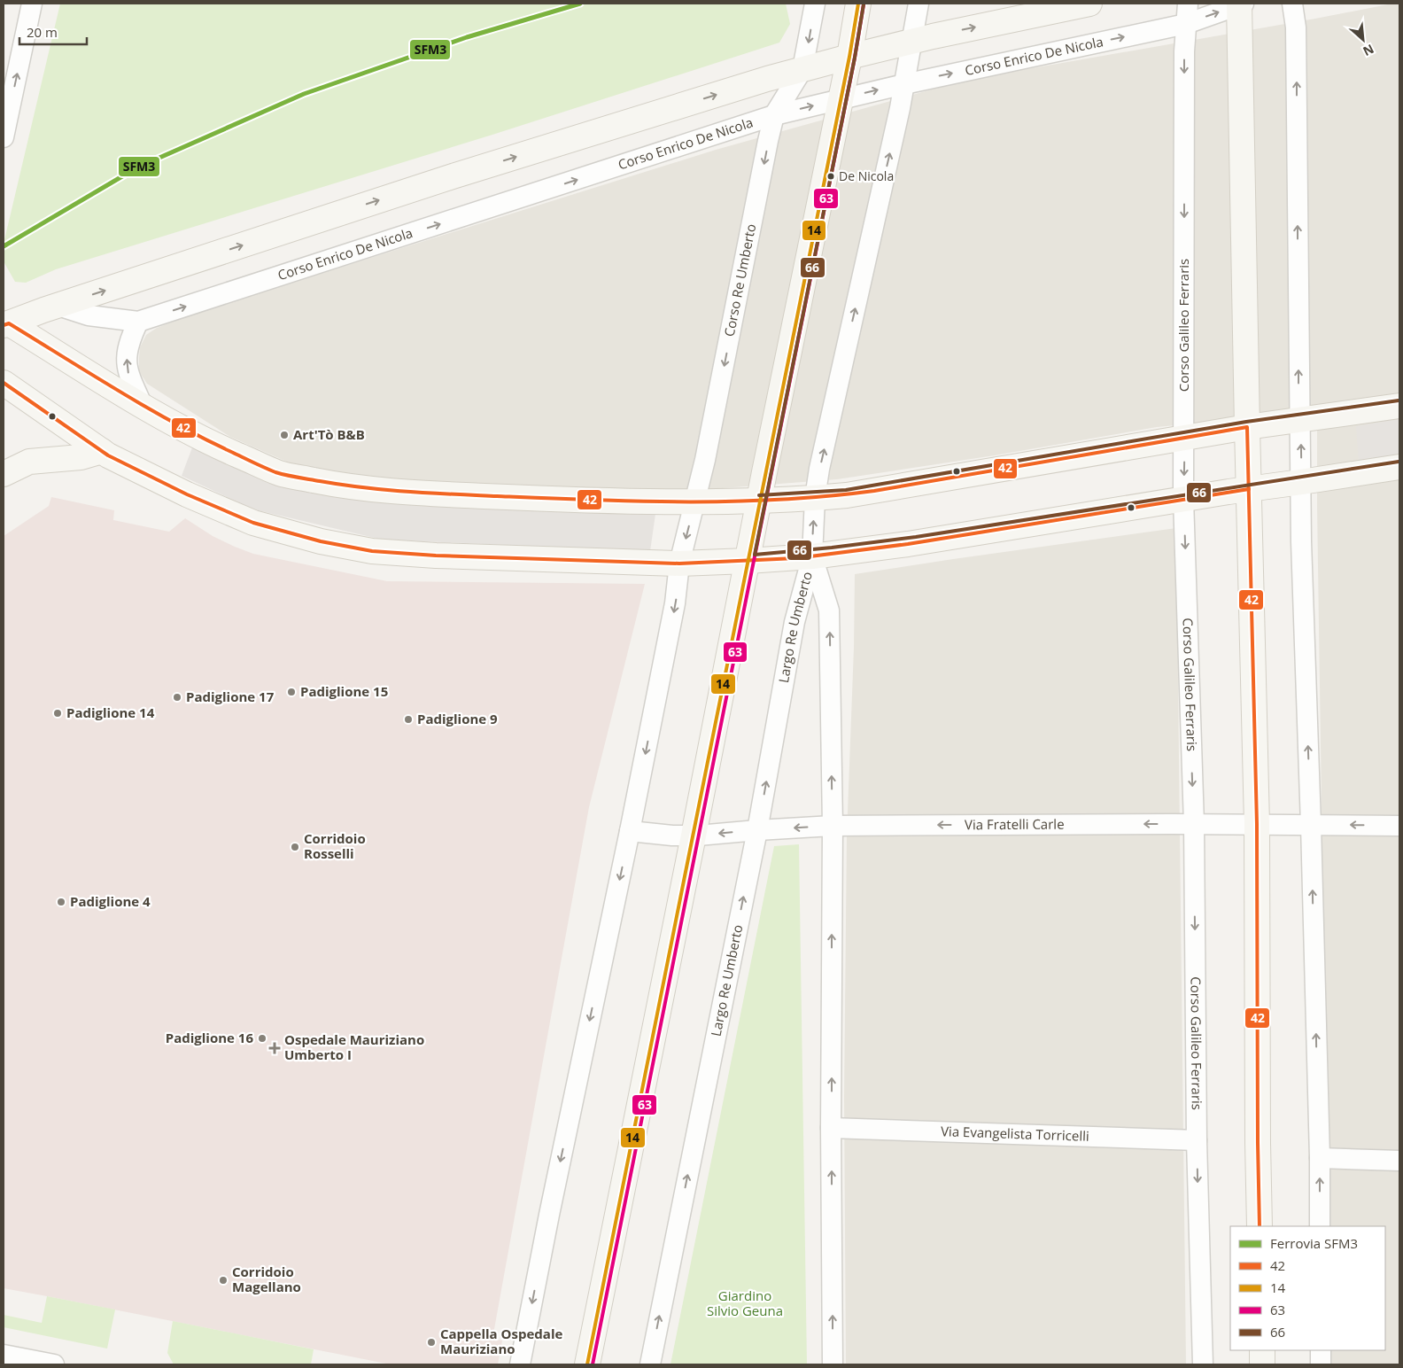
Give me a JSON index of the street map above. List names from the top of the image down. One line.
{"streets":{"street":["Corso Enrico De Nicola","Corso Re Umberto","Corso Galileo Ferraris","Largo Re Umberto","Via Fratelli Carle","Via Evangelista Torricelli"]},"crossings":[["Corso Enrico De Nicola","Corso Re Umberto"],["Corso Enrico De Nicola","Corso Galileo Ferraris"],["Corso Galileo Ferraris","Via Fratelli Carle"],["Corso Galileo Ferraris","Via Evangelista Torricelli"],["Largo Re Umberto","Via Fratelli Carle"],["Largo Re Umberto","Via Evangelista Torricelli"]],"one_way":["Via Fratelli Carle"],"parks":["Giardino Silvio Geuna"],"places":{"other":["De Nicola","Art'Tò B&B","Padiglione 15","Padiglione 17","Padiglione 14","Padiglione 9","Corridoio Rosselli","Padiglione 4","Padiglione 16","Corridoio Magellano","Cappella Ospedale Mauriziano"],"health":["Ospedale Mauriziano Umberto I"]},"lines":["rail line SFM3","transit line 14","transit line 63","transit line 66","transit line 42"],"legend":["Ferrovia SFM3","42","14","63","66"],"scale_bar":"20 m","north":"bottom right"}
